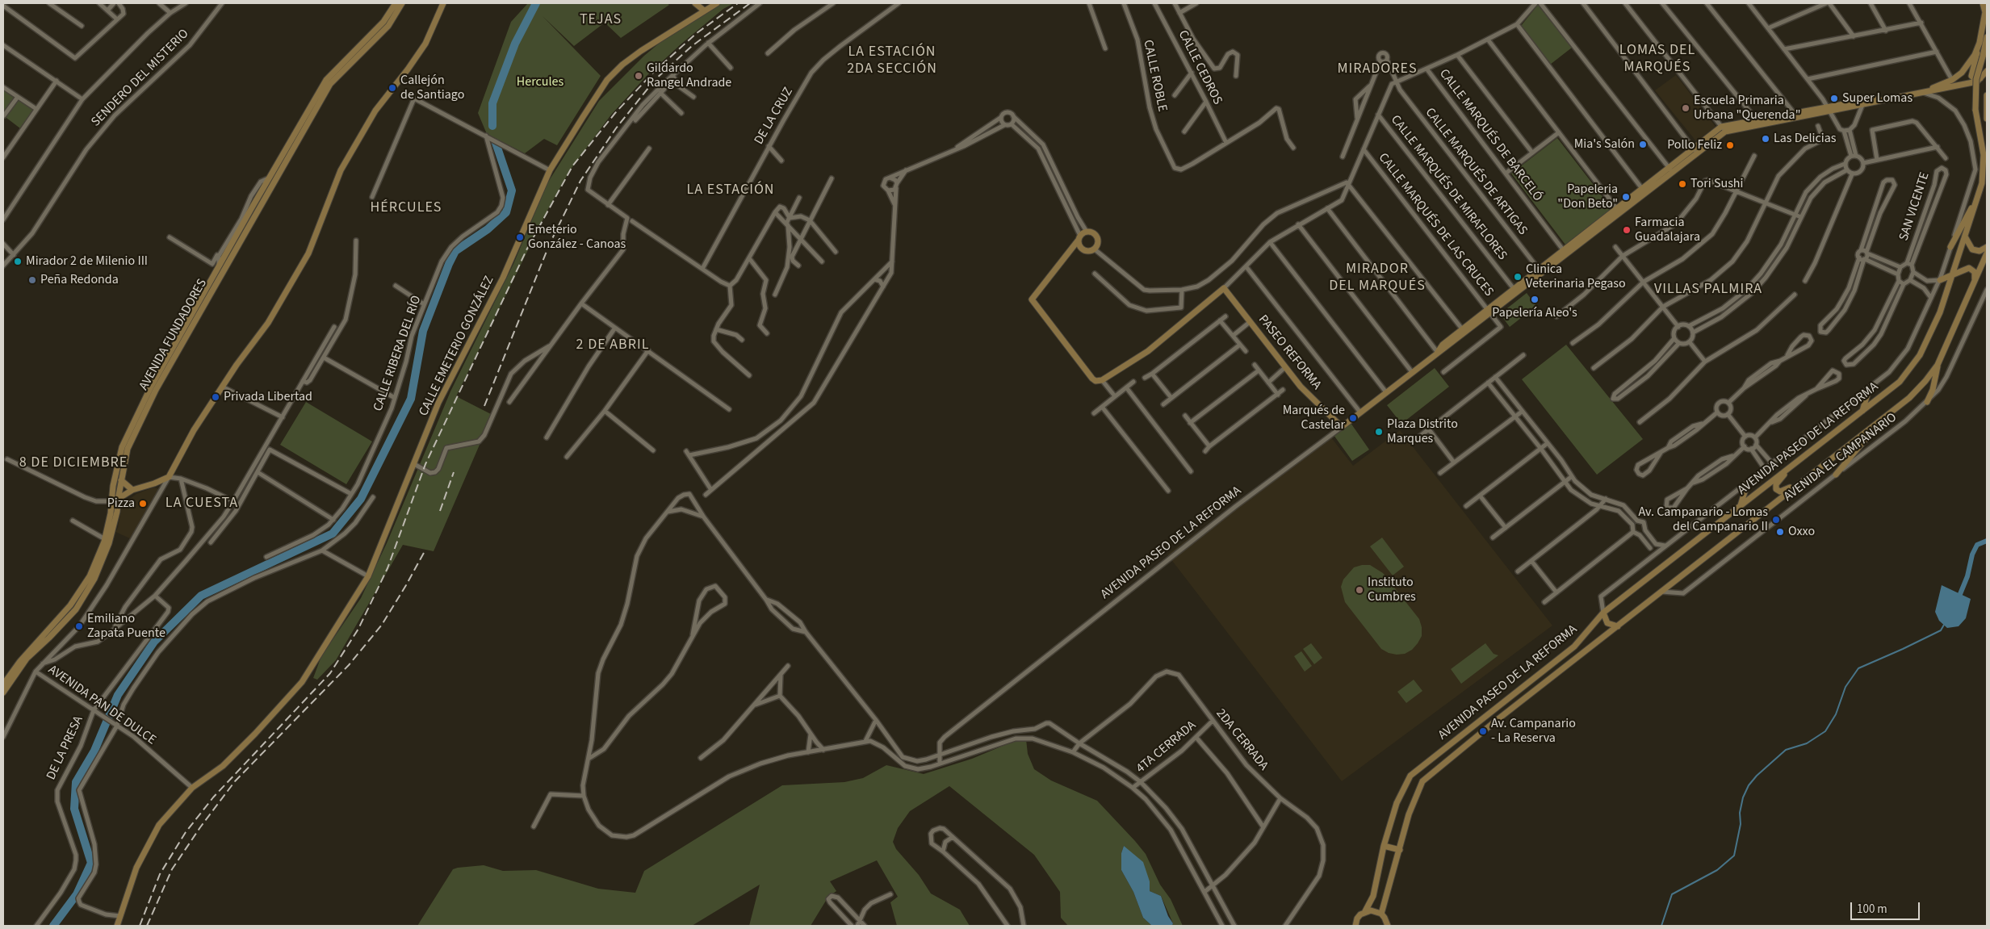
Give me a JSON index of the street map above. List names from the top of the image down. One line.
{"streets":{"street":["CALLE CEDROS","CALLE ROBLE","SENDERO DEL MISTERIO","DE LA CRUZ","CALLE MARQUÉS DE BARCELÓ","CALLE MARQUÉS DE ARTIGAS","CALLE MARQUÉS DE MIRAFLORES","SAN VICENTE","CALLE MARQUÉS DE LAS CRUCES","AVENIDA FUNDADORES","CALLE EMETERIO GONZÁLEZ","PASEO REFORMA","CALLE RIBERA DEL RÍO","AVENIDA PASEO DE LA REFORMA","AVENIDA EL CAMPANARIO","AVENIDA PAN DE DULCE","2DA CERRADA","4TA CERRADA","DE LA PRESA"]},"crossings":[["CALLE CEDROS","CALLE ROBLE"],["CALLE MARQUÉS DE BARCELÓ","AVENIDA PASEO DE LA REFORMA"],["CALLE MARQUÉS DE ARTIGAS","AVENIDA PASEO DE LA REFORMA"],["CALLE MARQUÉS DE MIRAFLORES","AVENIDA PASEO DE LA REFORMA"],["CALLE MARQUÉS DE LAS CRUCES","AVENIDA PASEO DE LA REFORMA"],["CALLE EMETERIO GONZÁLEZ","AVENIDA PAN DE DULCE"],["PASEO REFORMA","AVENIDA PASEO DE LA REFORMA"],["AVENIDA PASEO DE LA REFORMA","AVENIDA EL CAMPANARIO"],["AVENIDA PAN DE DULCE","DE LA PRESA"],["2DA CERRADA","4TA CERRADA"]],"districts":["TEJAS","LOMAS DEL MARQUÉS","LA ESTACIÓN 2DA SECCIÓN","MIRADORES","LA ESTACIÓN","HÉRCULES","MIRADOR DEL MARQUÉS","VILLAS PALMIRA","2 DE ABRIL","8 DE DICIEMBRE","LA CUESTA"],"parks":["Hercules"],"places":["Gildardo Rangel Andrade","Callejón de Santiago","Super Lomas","Escuela Primaria Urbana \"Querenda\"","Las Delicias","Mia's Salón","Pollo Feliz","Tori Sushi","Papeleria \"Don Beto\"","Farmacia Guadalajara","Emeterio González - Canoas","Mirador 2 de Milenio III","Clinica Veterinaria Pegaso","Peña Redonda","Papelería Aleo's","Privada Libertad","Marqués de Castelar","Plaza Distrito Marques","Pizza","Av. Campanario - Lomas del Campanario II","Oxxo","Instituto Cumbres","Emiliano Zapata Puente","Av. Campanario - La Reserva"],"scale_bar":"100 m"}
